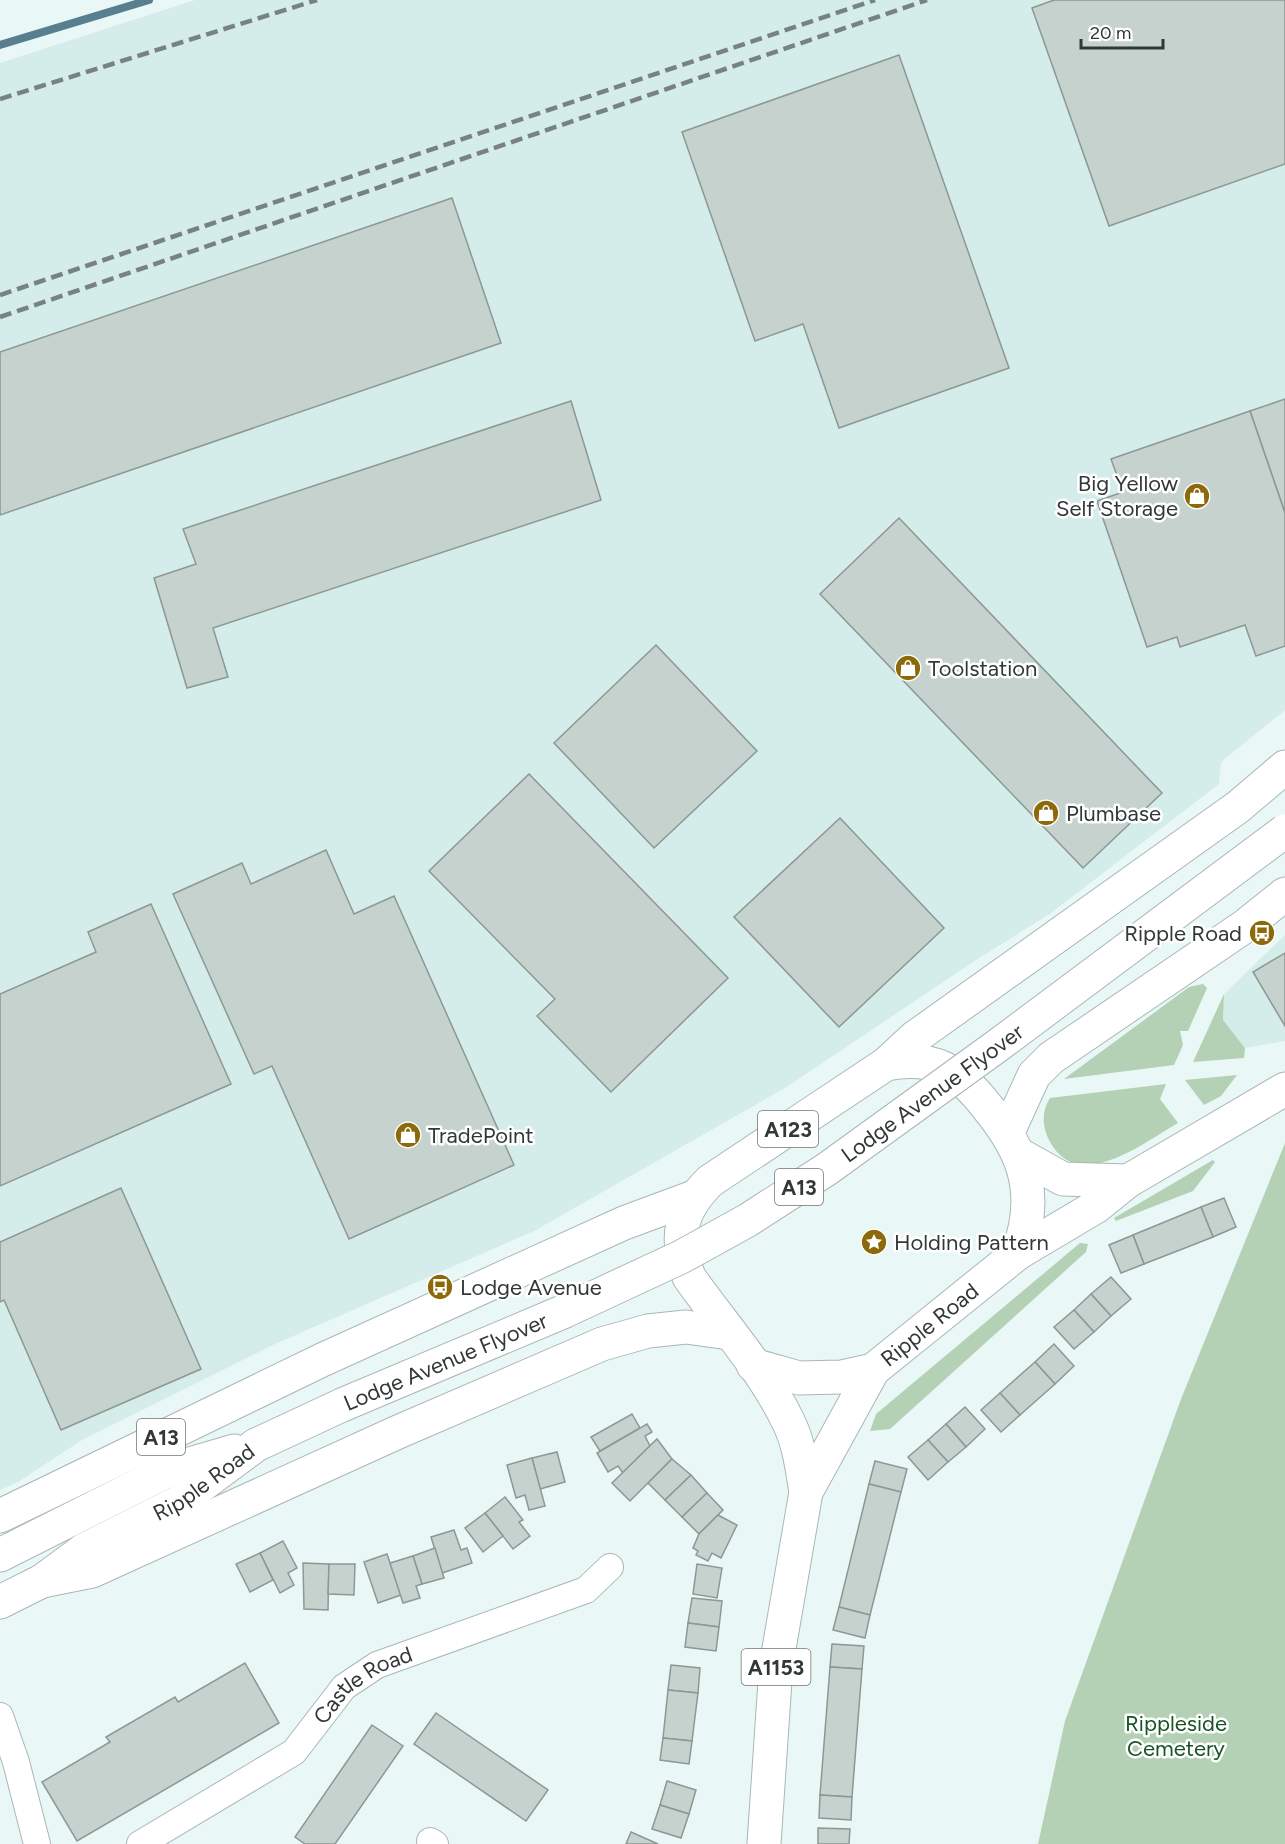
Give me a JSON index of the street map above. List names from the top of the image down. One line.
{"streets":{"main road":["Lodge Avenue Flyover","A123","A13","Ripple Road","A1153"],"street":["Castle Road"]},"crossings":[["Lodge Avenue Flyover","Ripple Road"],["A123","A13"],["A123","Ripple Road"],["A123","A1153"],["A13","Ripple Road"],["Ripple Road","A1153"]],"parks":["Rippleside Cemetery"],"places":{"shop":["Big Yellow Self Storage","Toolstation","Plumbase","TradePoint"],"bus stop":["Ripple Road","Lodge Avenue"],"place":["Holding Pattern"]},"scale_bar":"20 m"}
